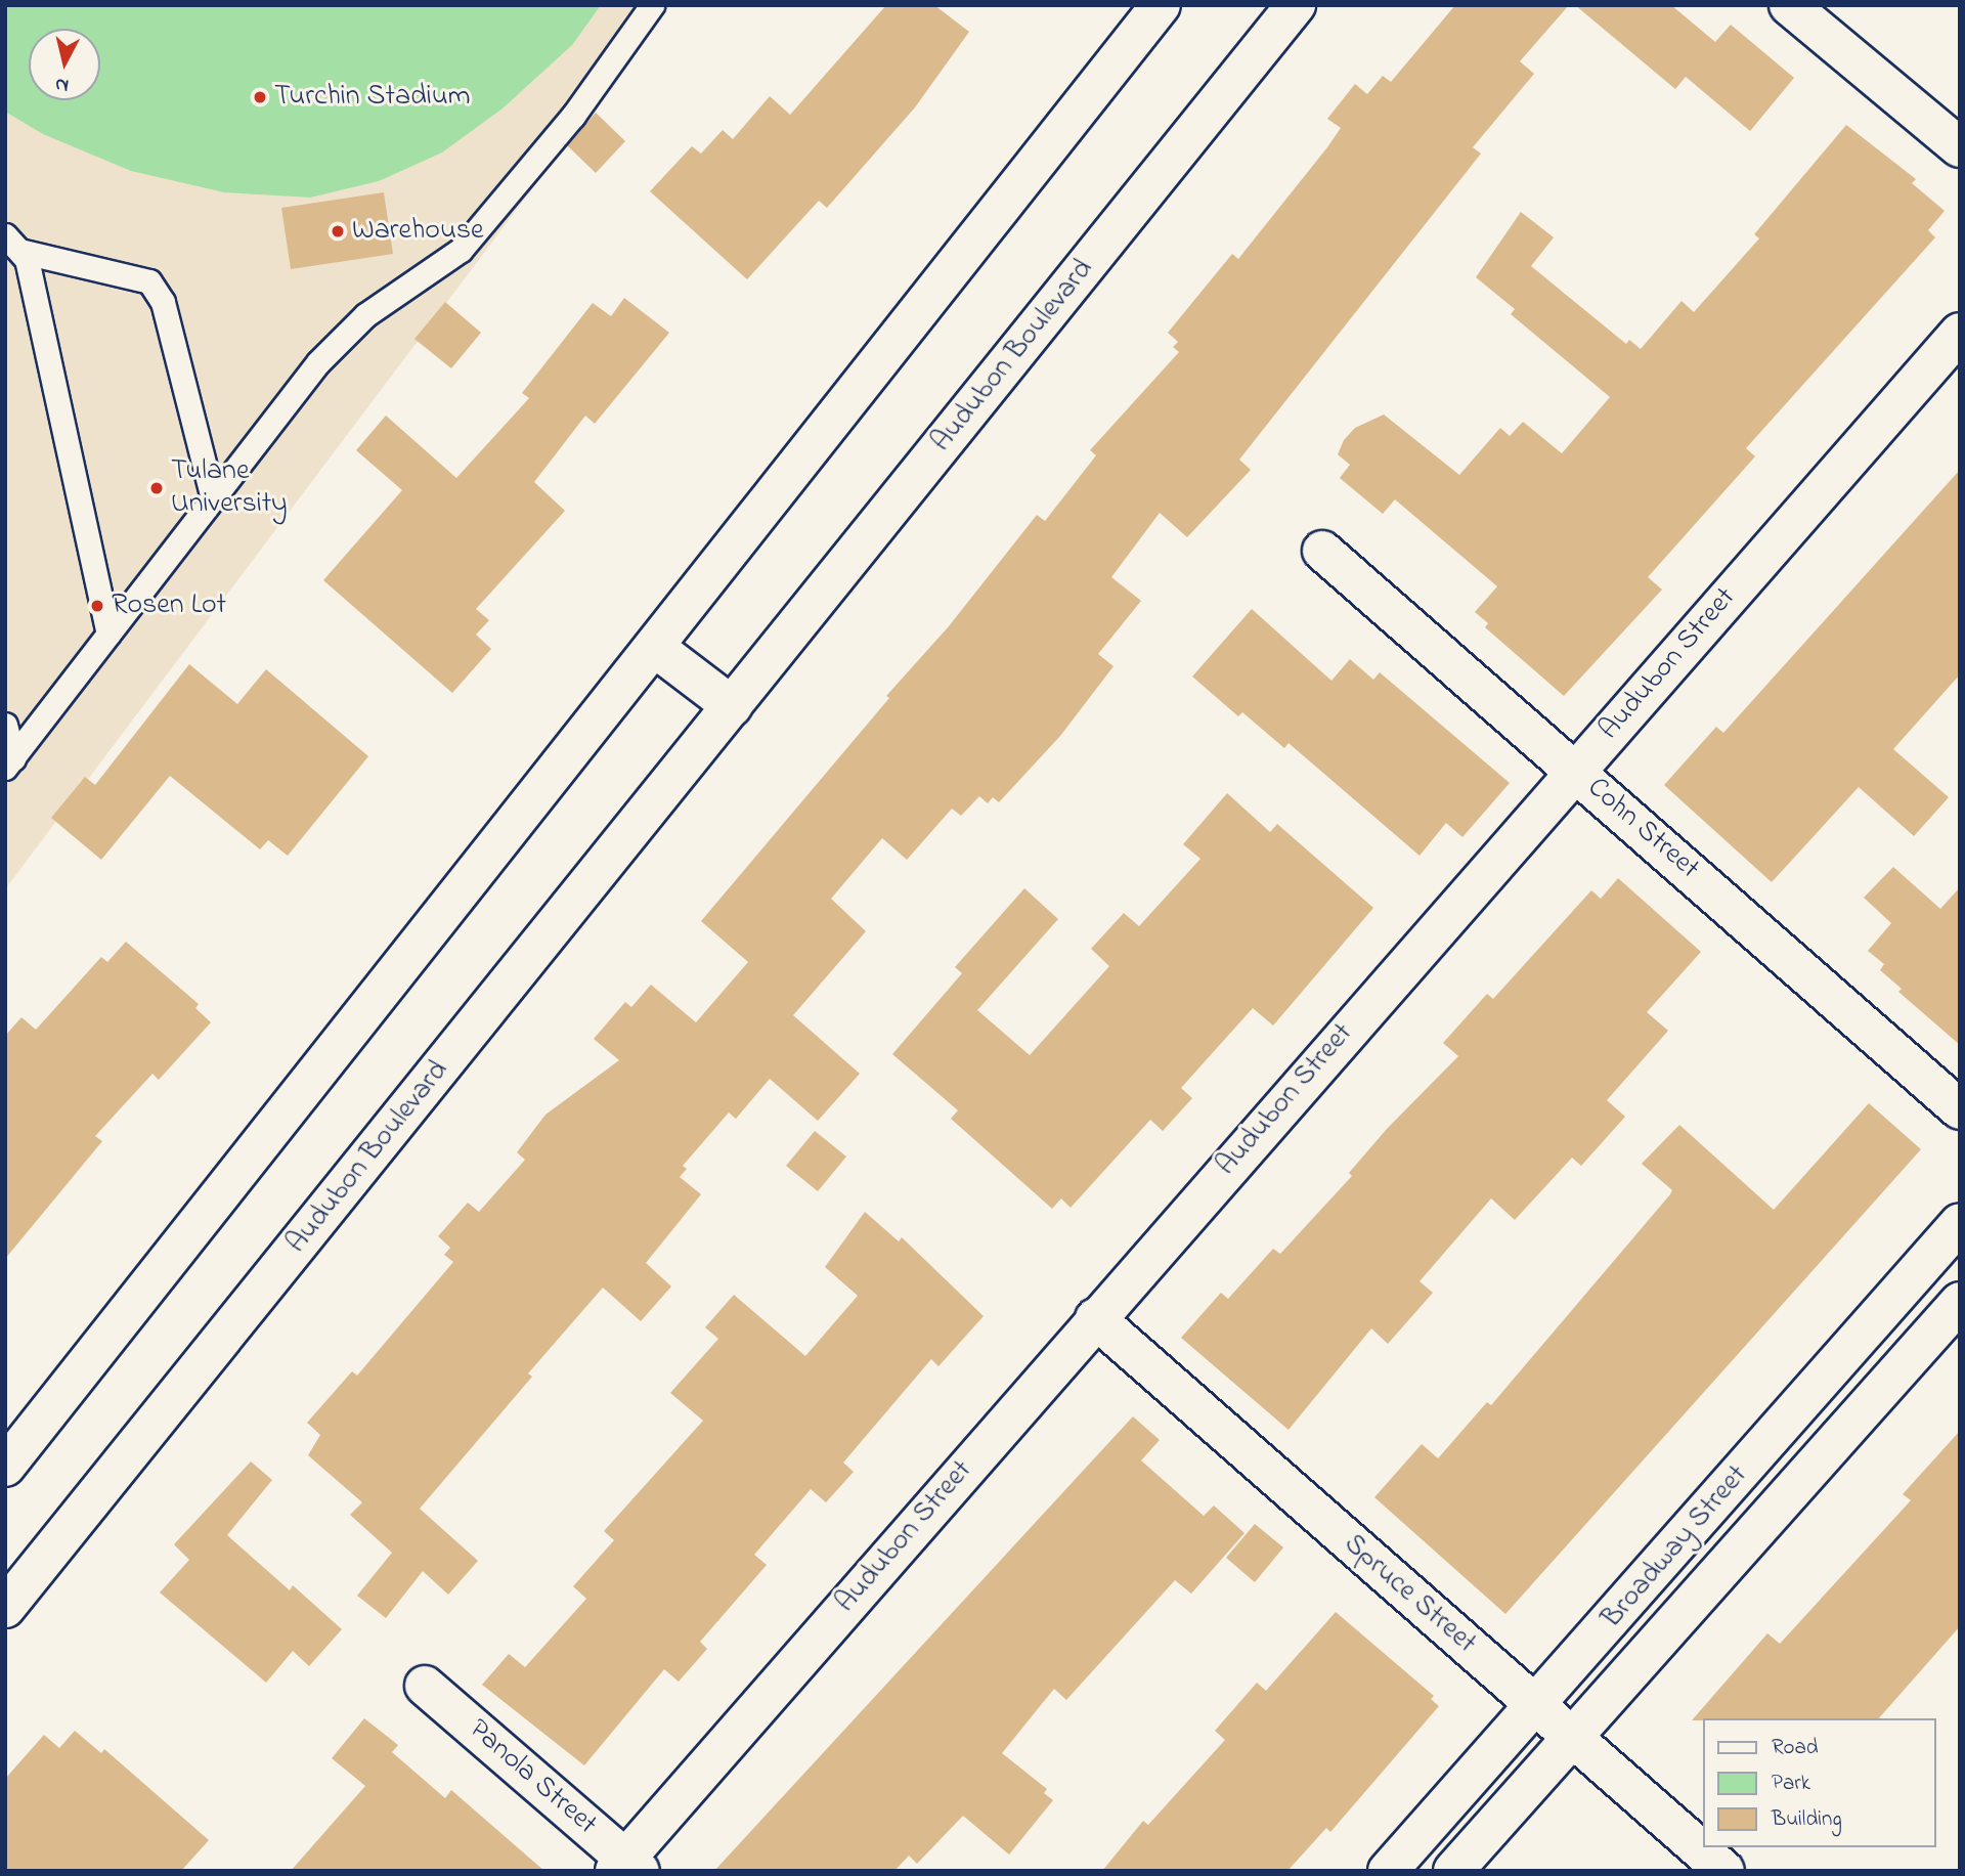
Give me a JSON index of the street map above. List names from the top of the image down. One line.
{"streets":{"street":["Audubon Boulevard","Audubon Street","Cohn Street","Broadway Street","Spruce Street","Panola Street"]},"crossings":[["Audubon Street","Cohn Street"],["Audubon Street","Spruce Street"],["Audubon Street","Panola Street"],["Broadway Street","Spruce Street"]],"places":["Turchin Stadium","Warehouse","Tulane University","Rosen Lot"],"legend":["Road","Park","Building"],"north":"bottom"}
